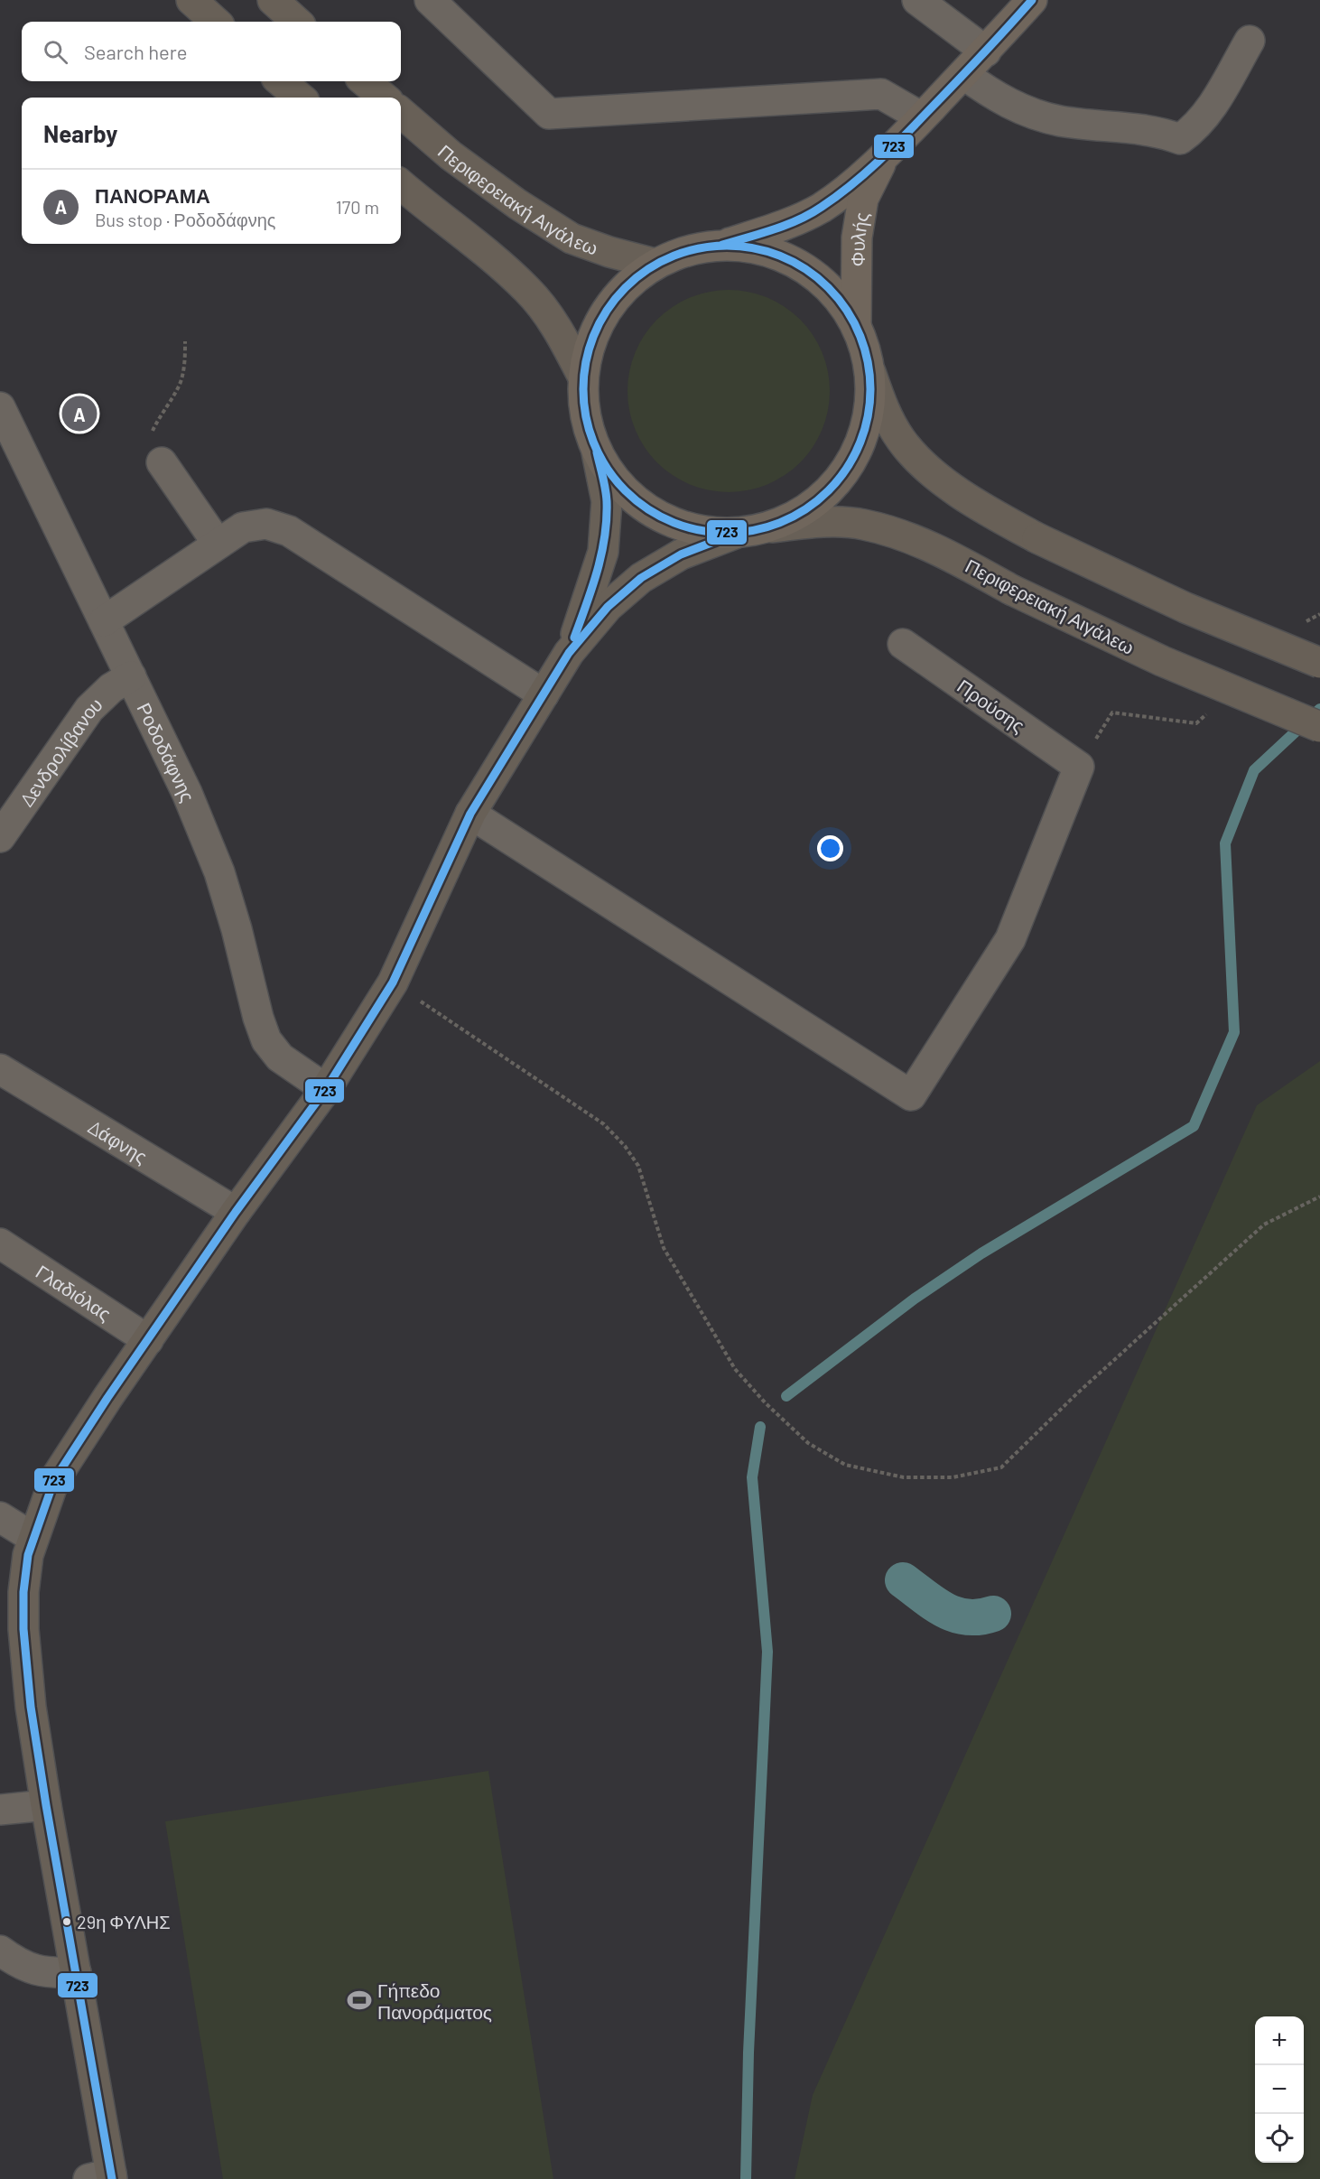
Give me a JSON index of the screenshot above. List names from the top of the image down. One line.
{"streets":{"main road":["Περιφερειακή Αιγάλεω","Φυλής"],"street":["Προύσης","Δενδρολίβανου","Ροδοδάφνης","Δάφνης","Γλαδιόλας"]},"crossings":[["Δενδρολίβανου","Ροδοδάφνης"]],"places":{"other":["29η ΦΥΛΗΣ"],"sports":["Γήπεδο Πανοράματος"]},"lines":["transit line 723"],"page":{"search":"Search here","heading":"Nearby","list":[{"mark":"A","name":"ΠΑΝΟΡΑΜΑ","note":"Bus stop · Ροδοδάφνης","value":"170 m"}],"pins":"A","map_buttons":["+","−"]}}
